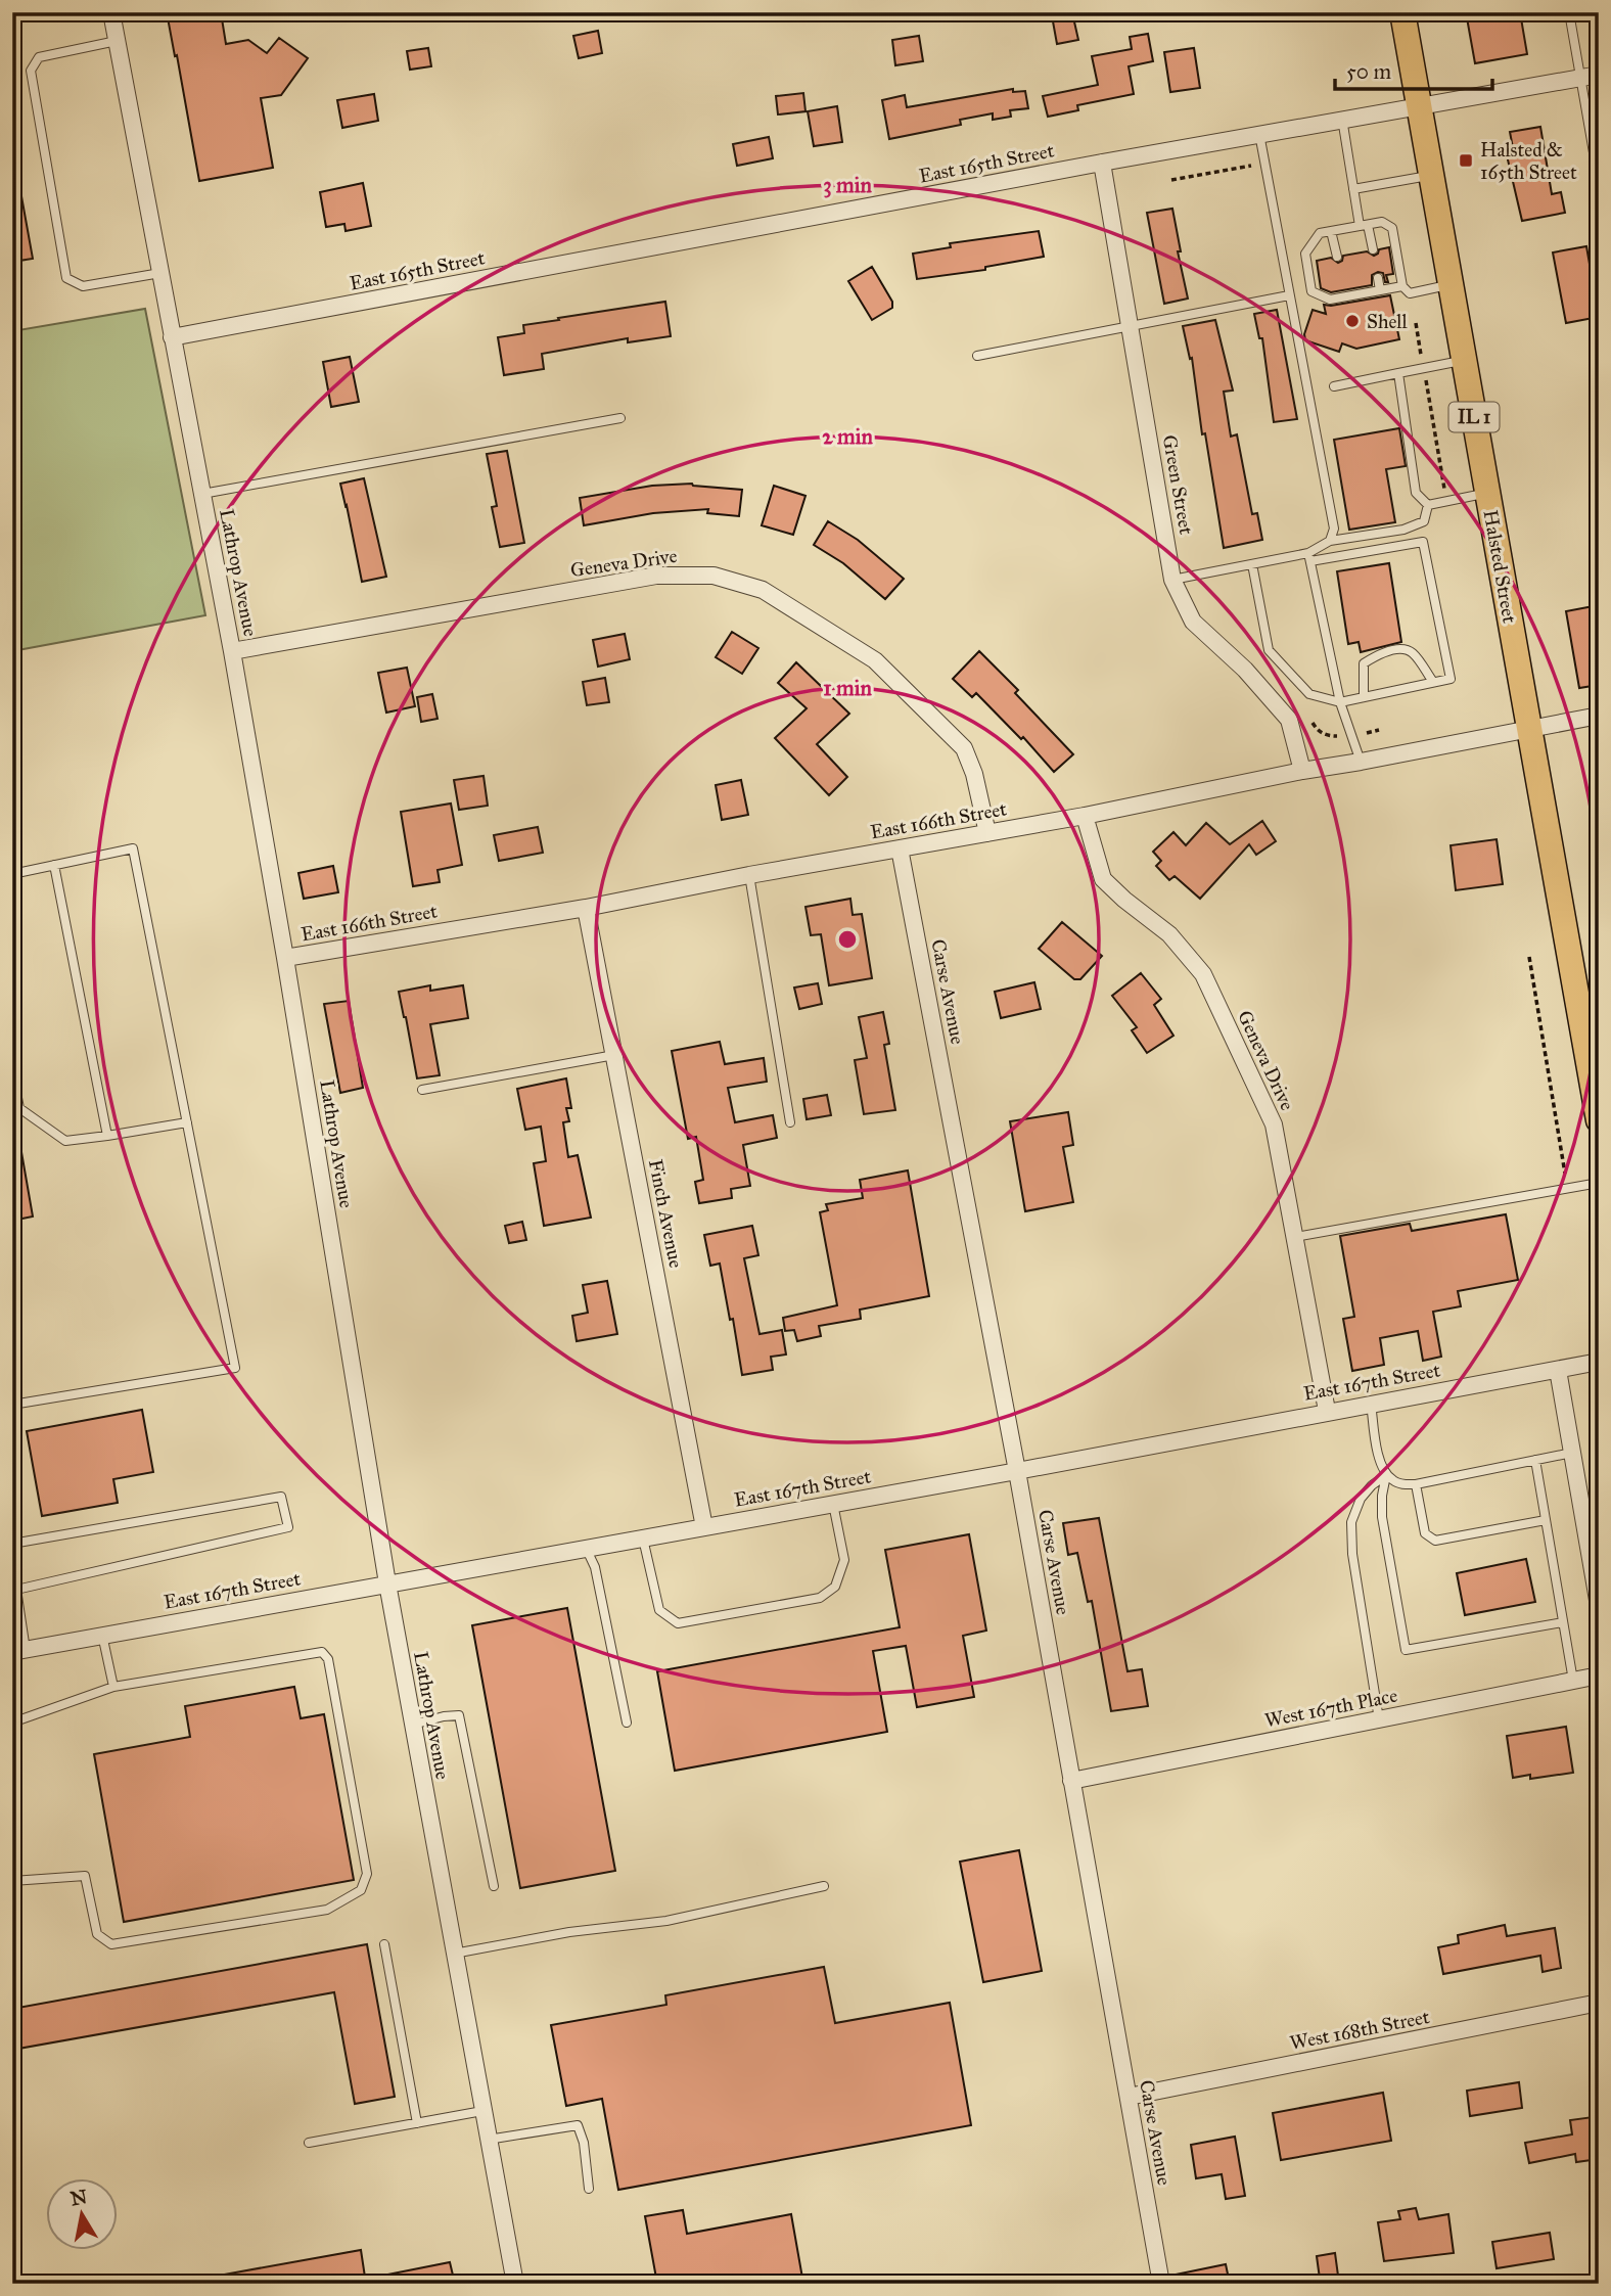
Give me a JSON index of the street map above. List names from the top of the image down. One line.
{"streets":{"main road":["IL 1","Halsted Street"],"street":["East 165th Street","Green Street","Geneva Drive","Lathrop Avenue","East 166th Street","Carse Avenue","Finch Avenue","East 167th Street","West 167th Place","West 168th Street"]},"crossings":[["East 165th Street","Green Street"],["East 165th Street","Halsted Street"],["East 165th Street","Lathrop Avenue"],["Green Street","East 166th Street"],["Geneva Drive","Lathrop Avenue"],["Geneva Drive","East 166th Street"],["Geneva Drive","East 167th Street"],["Halsted Street","East 166th Street"],["Lathrop Avenue","East 166th Street"],["Lathrop Avenue","East 167th Street"],["East 166th Street","Carse Avenue"],["East 166th Street","Finch Avenue"],["Carse Avenue","East 167th Street"],["Carse Avenue","West 167th Place"],["Carse Avenue","West 168th Street"],["Finch Avenue","East 167th Street"]],"places":{"transit":["Halsted & 165th Street"],"other":["Shell"]},"scale_bar":"50 m","north":"top","rings":["3 min","2 min","1 min"]}
